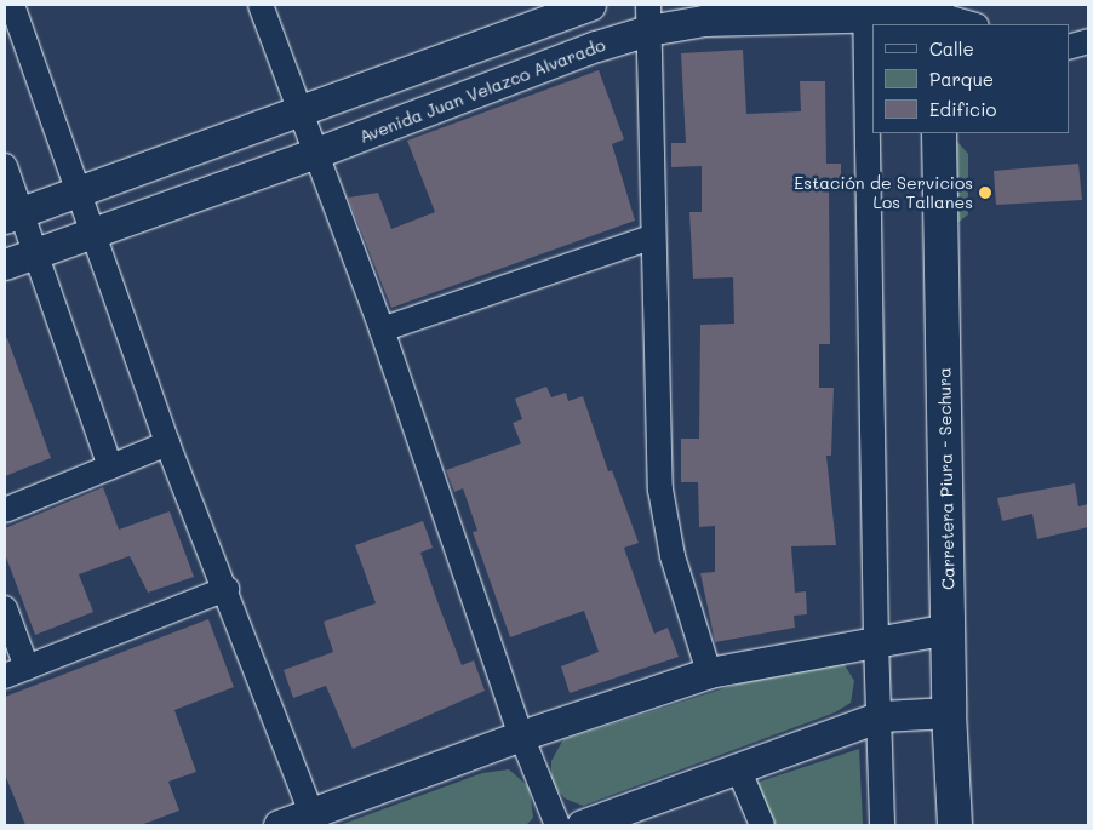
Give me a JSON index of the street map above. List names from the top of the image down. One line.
{"streets":{"main road":["Carretera Piura - Sechura"],"street":["Avenida Juan Velazco Alvarado"]},"places":["Estación de Servicios Los Tallanes"],"legend":["Calle","Parque","Edificio"]}
